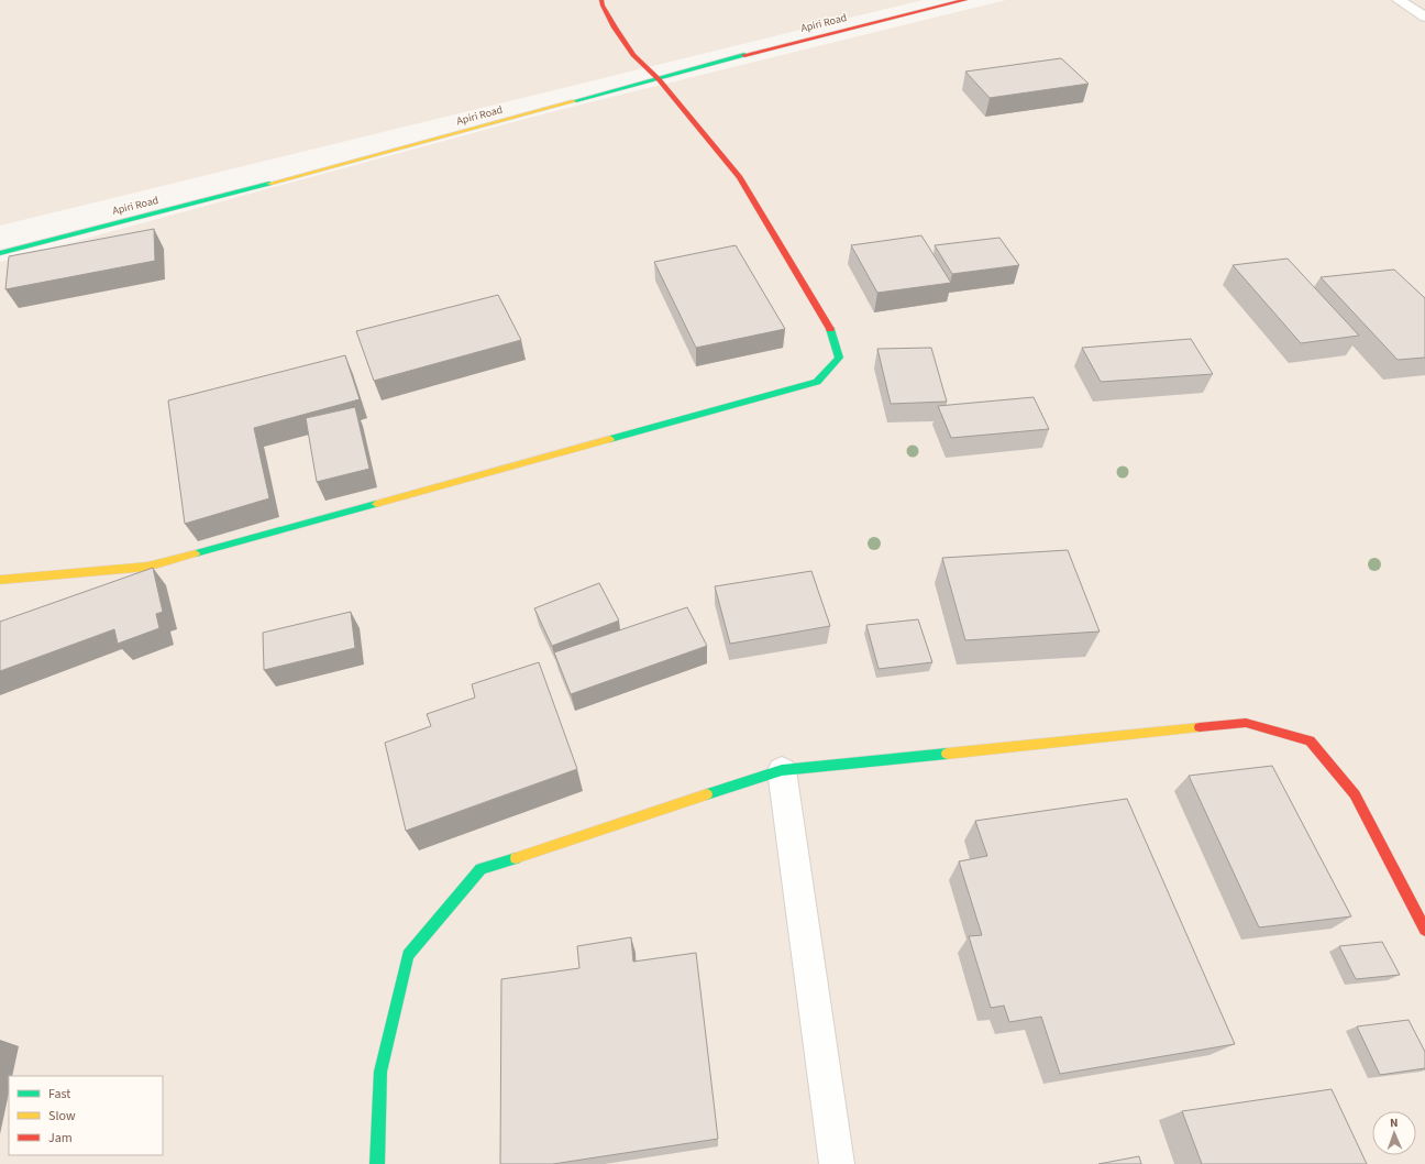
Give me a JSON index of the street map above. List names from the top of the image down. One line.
{"streets":{"street":["Apiri Road"]},"legend":["Fast","Slow","Jam"],"north":"top"}
